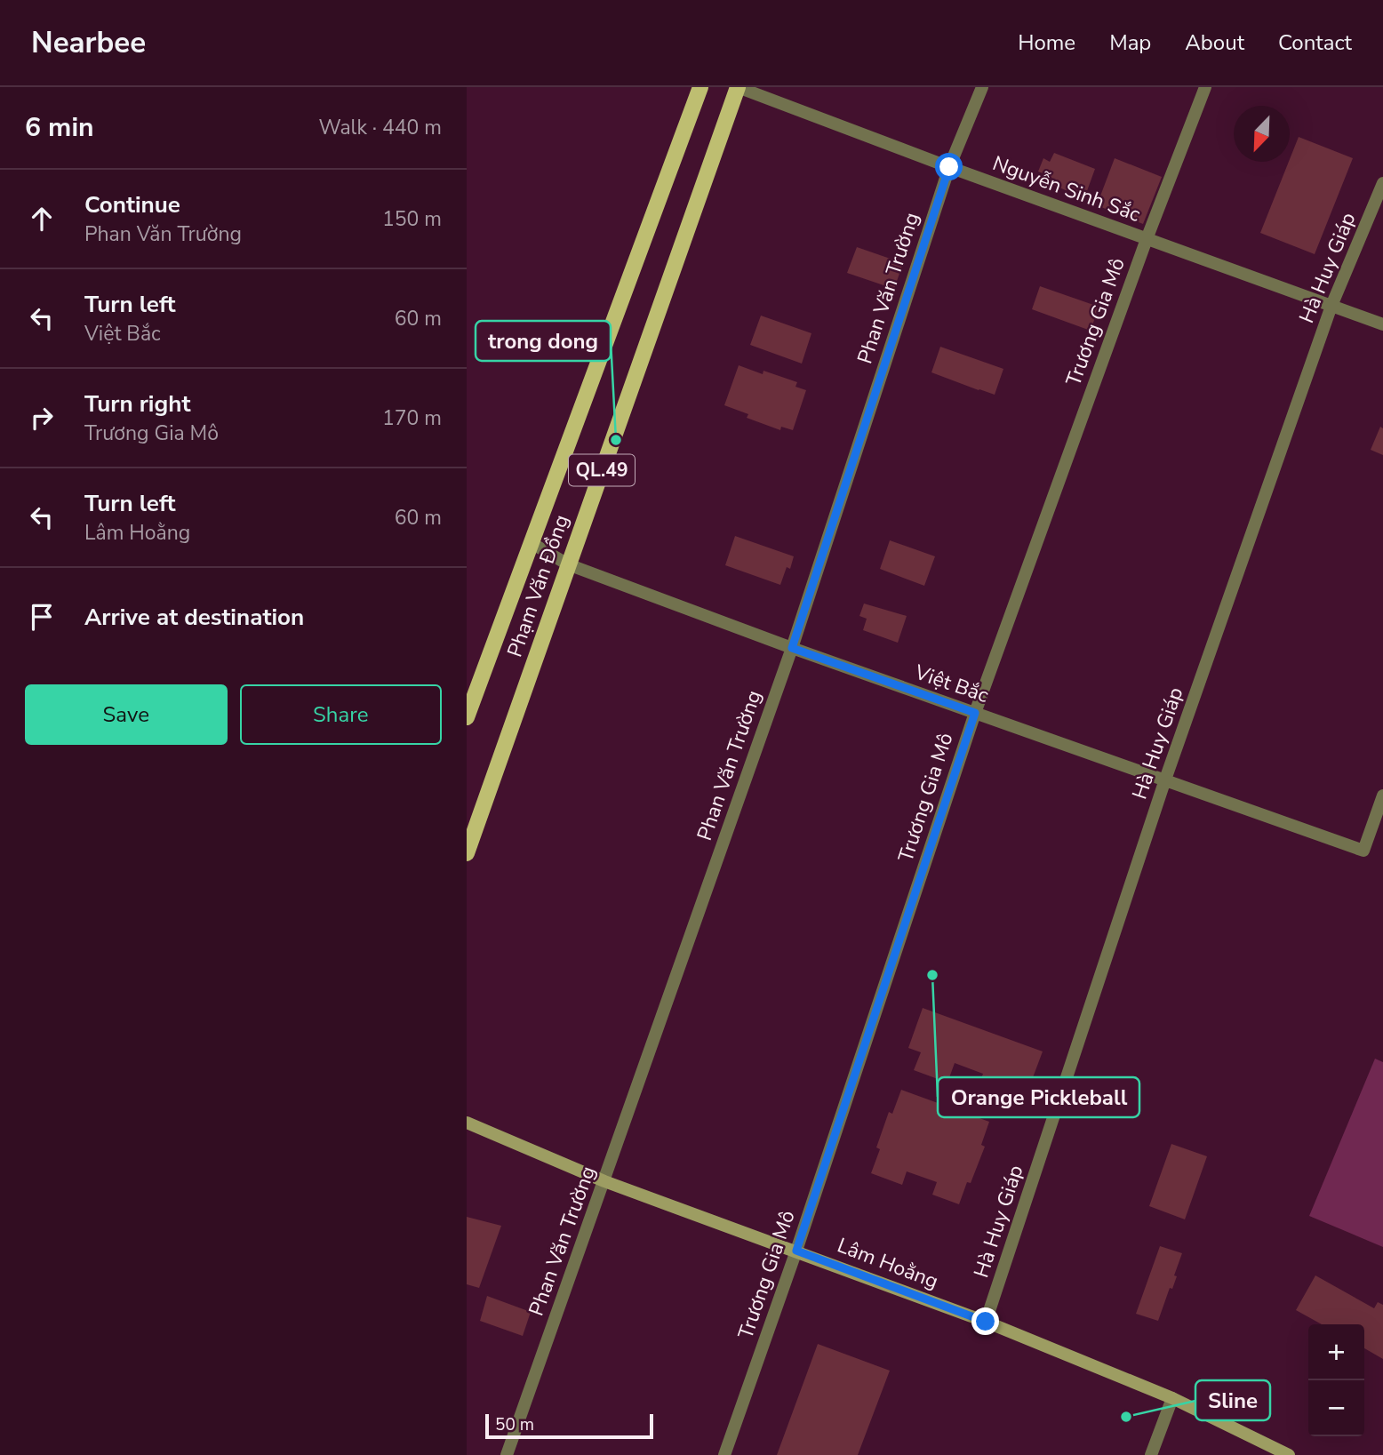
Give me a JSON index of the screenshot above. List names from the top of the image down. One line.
{"streets":{"main road":["QL.49","Phạm Văn Đồng"],"street":["Nguyễn Sinh Sắc","Hà Huy Giáp","Phan Văn Trường","Trương Gia Mô","Việt Bắc","Lâm Hoằng"]},"crossings":[["Nguyễn Sinh Sắc","Hà Huy Giáp"],["Nguyễn Sinh Sắc","Phan Văn Trường"],["Nguyễn Sinh Sắc","Trương Gia Mô"],["Nguyễn Sinh Sắc","Phạm Văn Đồng"],["Hà Huy Giáp","Việt Bắc"],["Hà Huy Giáp","Lâm Hoằng"],["Phan Văn Trường","Việt Bắc"],["Phan Văn Trường","Lâm Hoằng"],["Trương Gia Mô","Việt Bắc"],["Trương Gia Mô","Lâm Hoằng"],["Phạm Văn Đồng","Việt Bắc"]],"places":["trong dong","Orange Pickleball","Sline"],"scale_bar":"50 m","north":"bottom left","page":{"header":"Nearbee","nav":["Home","Map","About","Contact"],"heading":["6 min","Walk · 440 m"],"list":[["Continue","Phan Văn Trường","150 m"],["Turn left","Việt Bắc","60 m"],["Turn right","Trương Gia Mô","170 m"],["Turn left","Lâm Hoằng","60 m"],"Arrive at destination"],"buttons":["Save","Share"],"map_buttons":["+","−"],"scale":"50 m"}}
